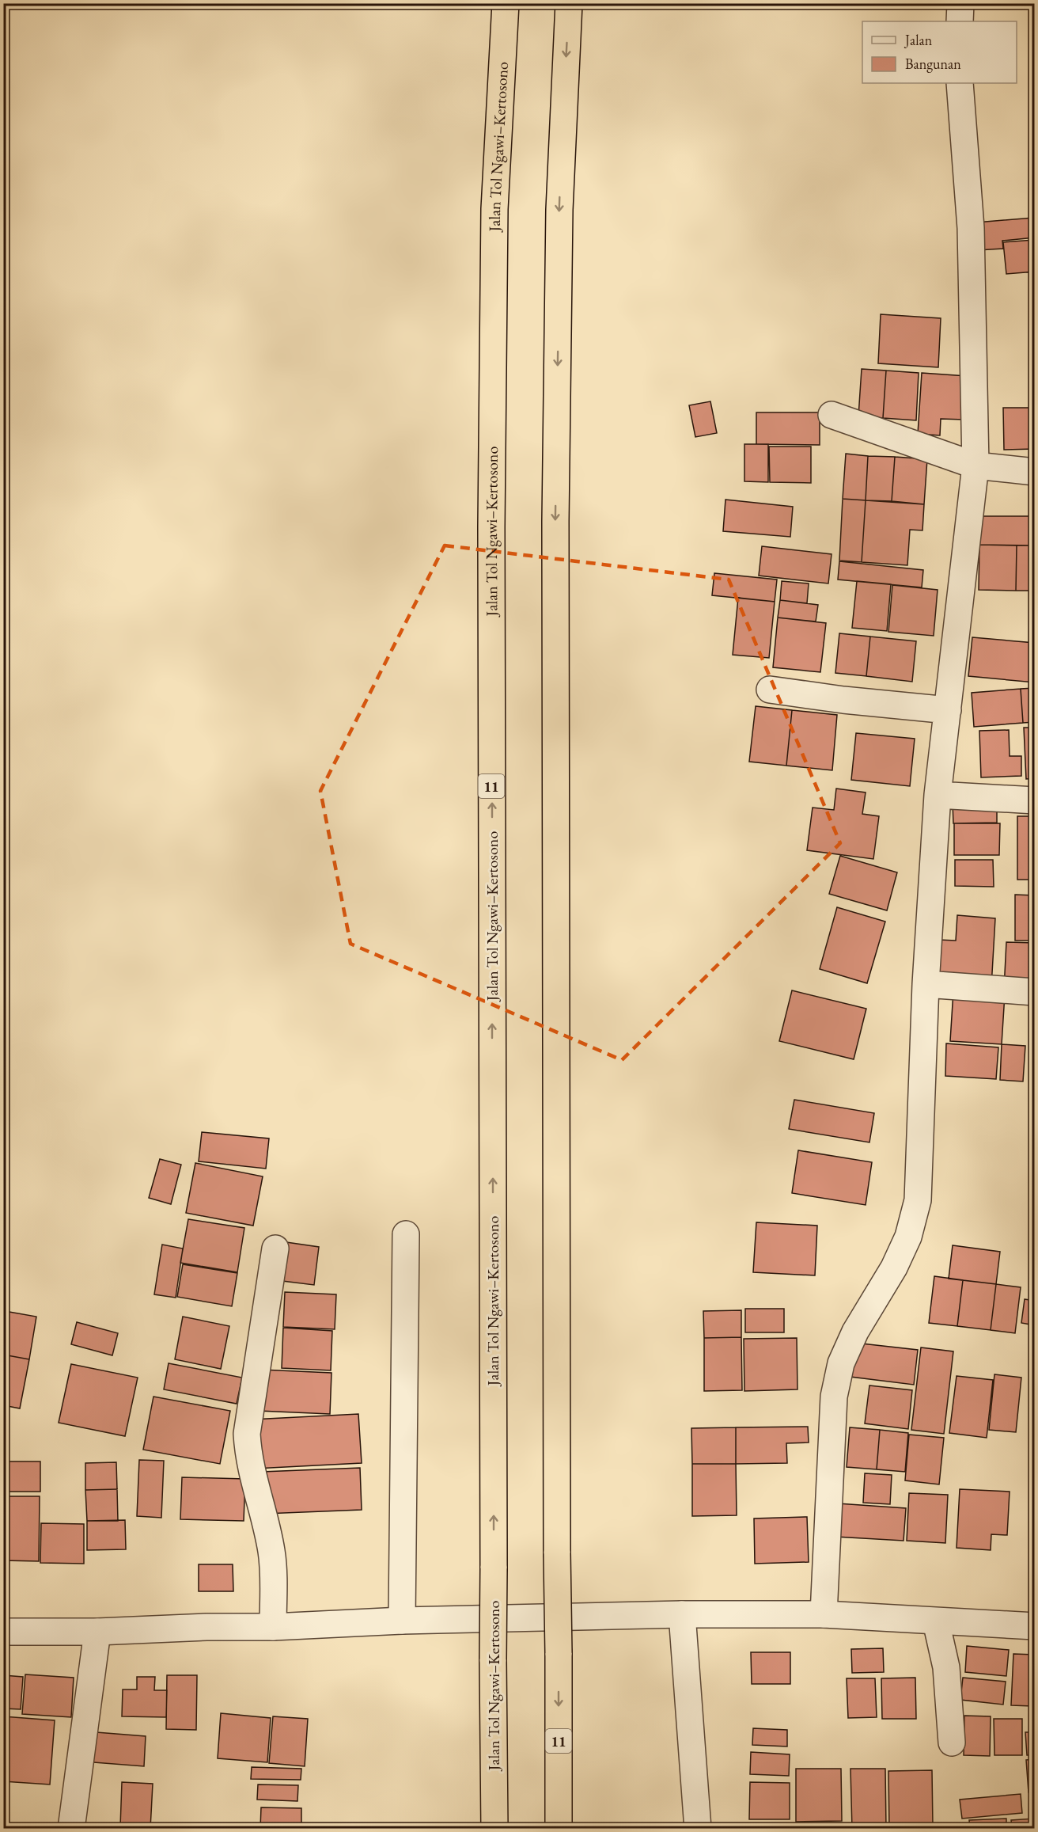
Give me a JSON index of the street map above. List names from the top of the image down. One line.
{"streets":{"highway":["Jalan Tol Ngawi–Kertosono","11"]},"legend":["Jalan","Bangunan"]}
